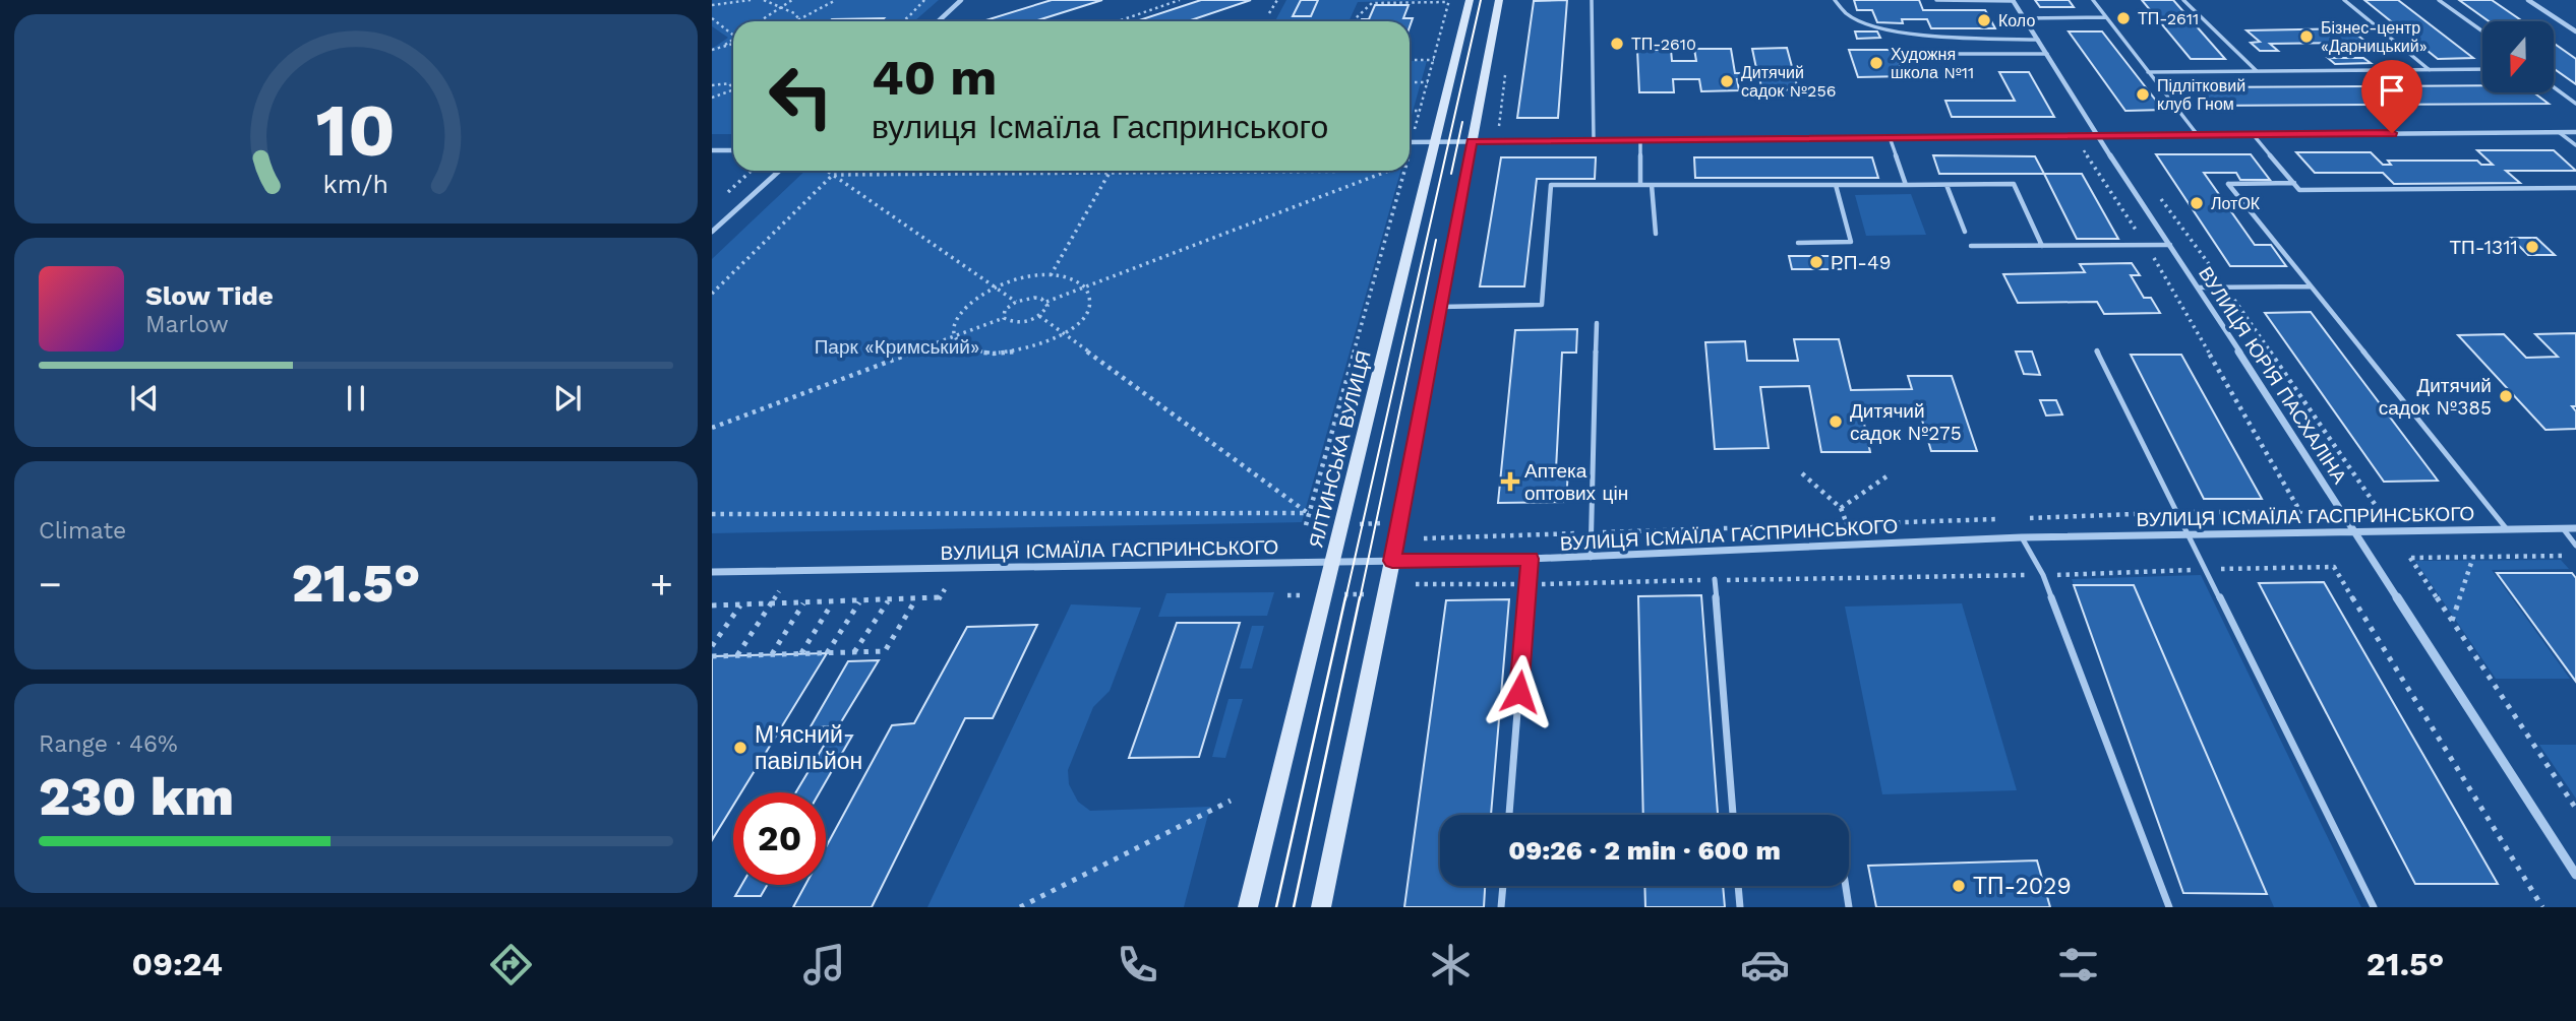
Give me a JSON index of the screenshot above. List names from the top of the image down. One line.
{"streets":{"street":["ВУЛИЦЯ ЮРІЯ ПАСХАЛІНА","ЯЛТИНСЬКА ВУЛИЦЯ","ВУЛИЦЯ ІСМАЇЛА ГАСПРИНСЬКОГО"]},"crossings":[["ВУЛИЦЯ ЮРІЯ ПАСХАЛІНА","ВУЛИЦЯ ІСМАЇЛА ГАСПРИНСЬКОГО"],["ЯЛТИНСЬКА ВУЛИЦЯ","ВУЛИЦЯ ІСМАЇЛА ГАСПРИНСЬКОГО"]],"parks":["Парк «Кримський»"],"places":{"other":["ТП-2611","Коло","Бізнес-центр «Дарницький»","ТП-2610","Художня школа №11","Дитячий садок №256","Підлітковий клуб Гном","ЛотОК","ТП-1311","РП-49","Дитячий садок №385","Дитячий садок №275","М'ясний павільйон","ТП-2029"],"health":["Аптека оптових цін"]},"north":"bottom","page":{"turn":["40 m","вулиця Ісмаїла Гаспринського"],"song":["Slow Tide","Marlow"],"tile":["Climate",["Range · 46%","230 km"]],"heat":["−","21.5°","+"],"limit":"20","trip":"09:26 · 2 min · 600 m","tabs":["09:24","21.5°"],"gauge":["10","km/h"]}}
